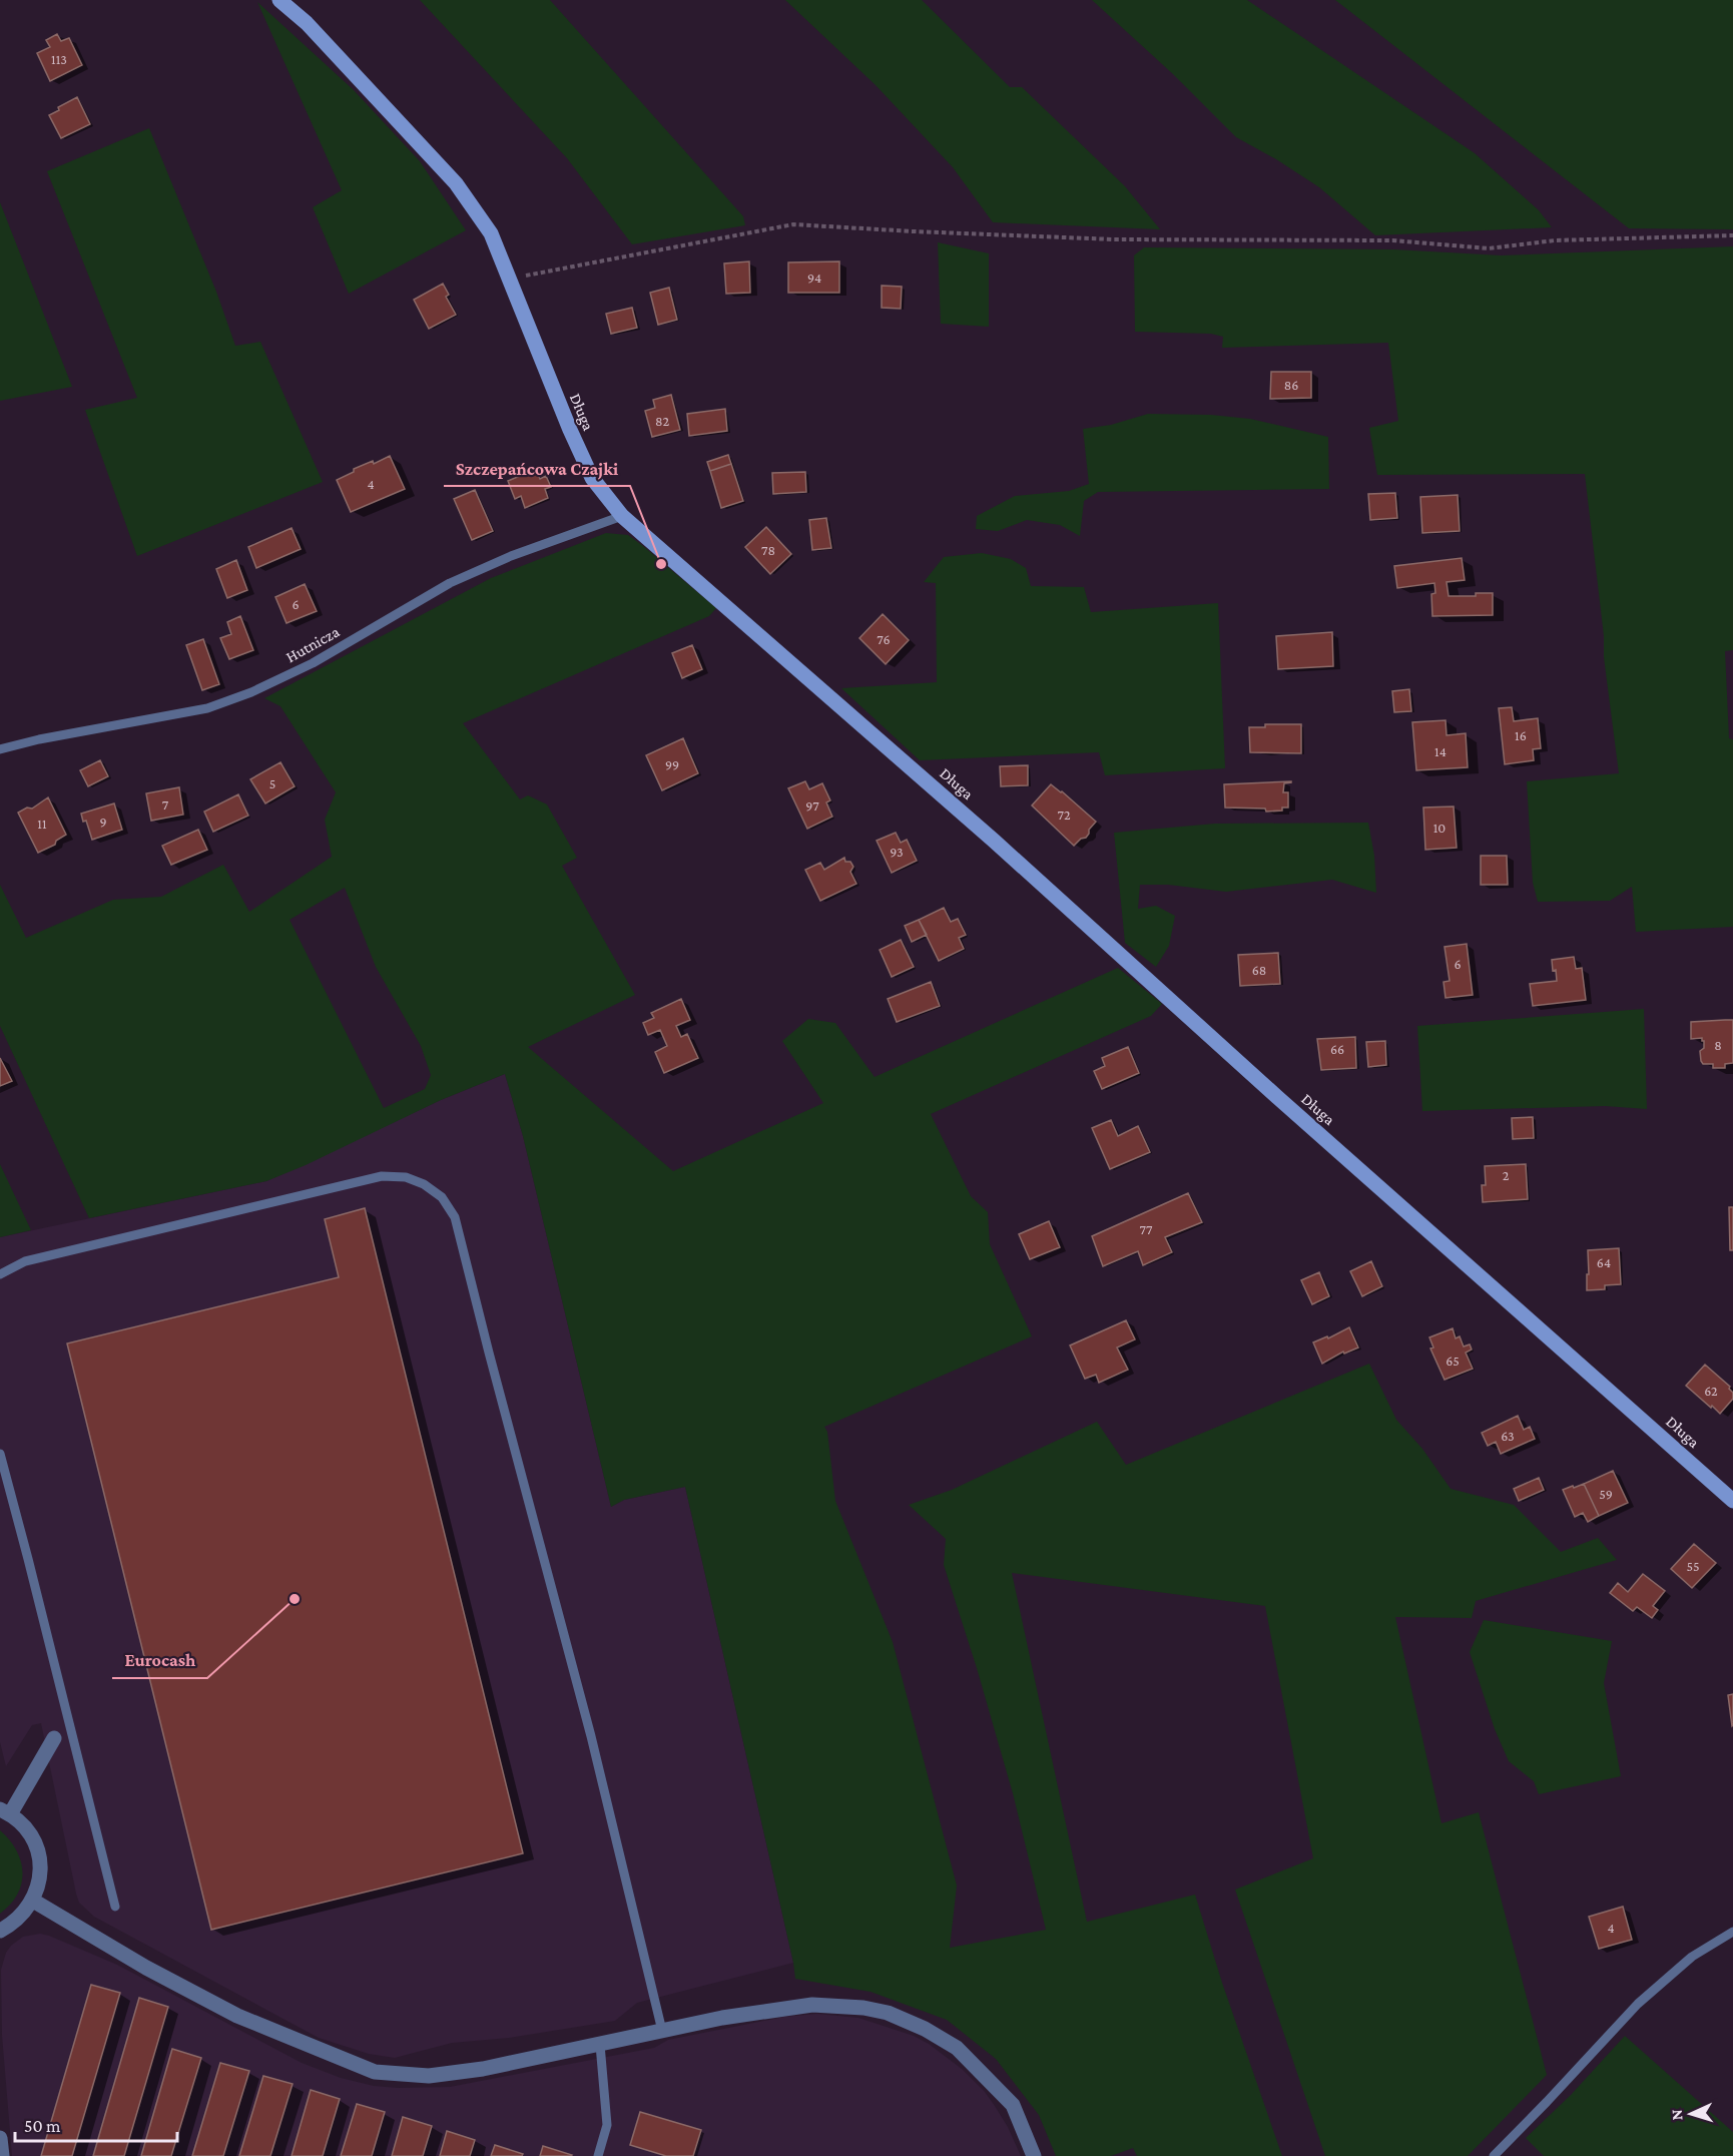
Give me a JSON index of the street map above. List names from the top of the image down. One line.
{"streets":{"street":["Długa"],"lane":["Hutnicza"]},"crossings":[["Długa","Hutnicza"]],"places":["Szczepańcowa Czajki","Eurocash"],"house_numbers":["113","94","86","82","4","78","6","76","16","14","99","5","7","97","72","9","11","10","93","6","68","8","66","2","77","64","65","62","63","59","55","4"],"scale_bar":"50 m","north":"left"}
